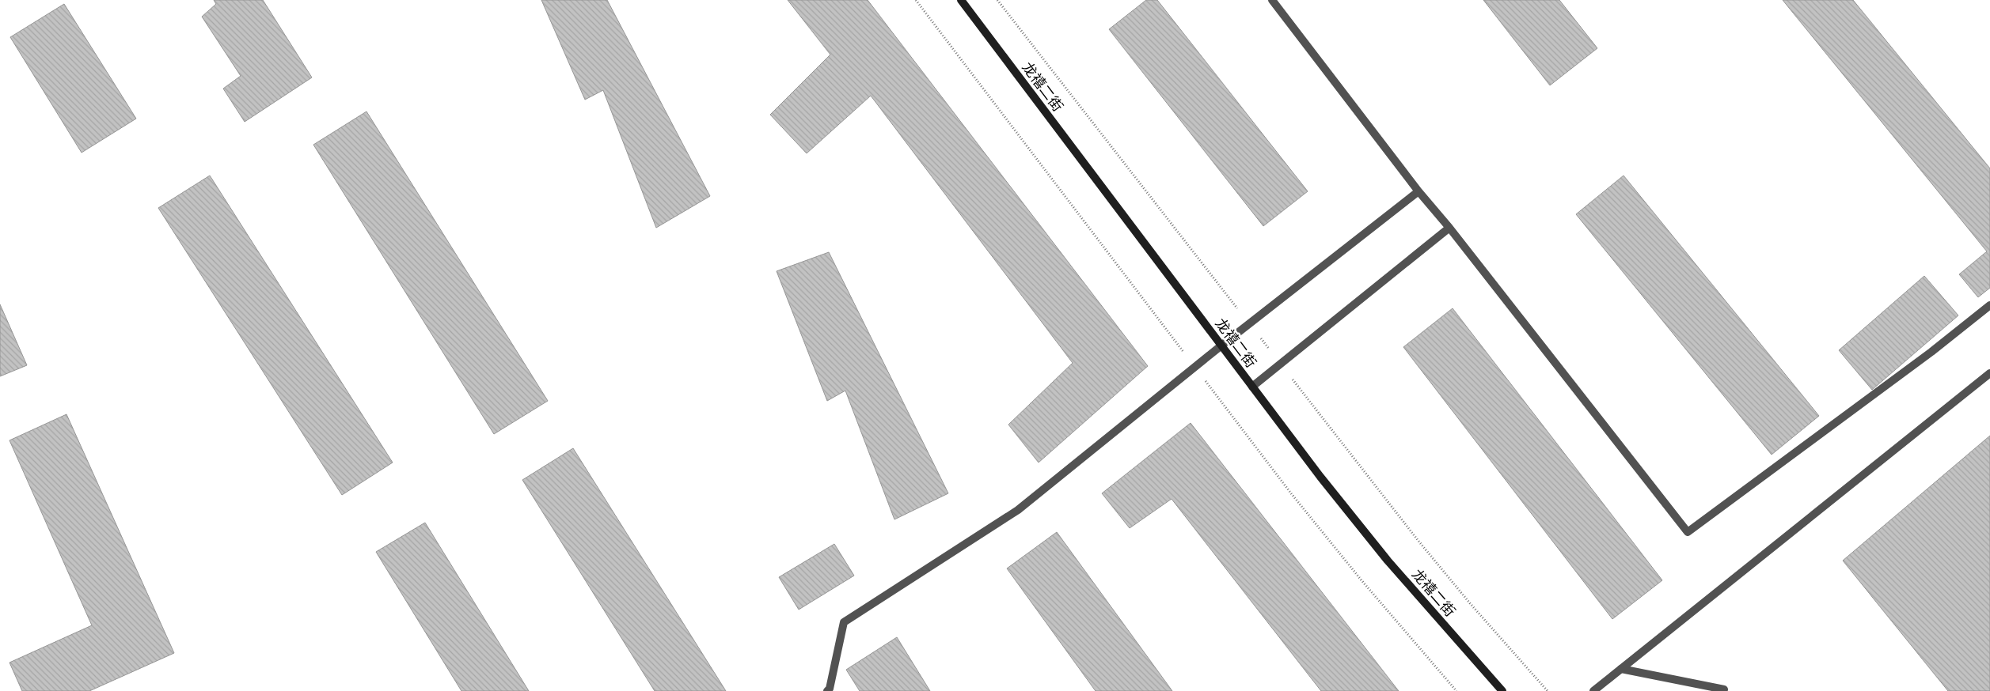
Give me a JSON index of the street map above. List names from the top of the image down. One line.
{"streets":{"street":["龙禧二街"]}}
